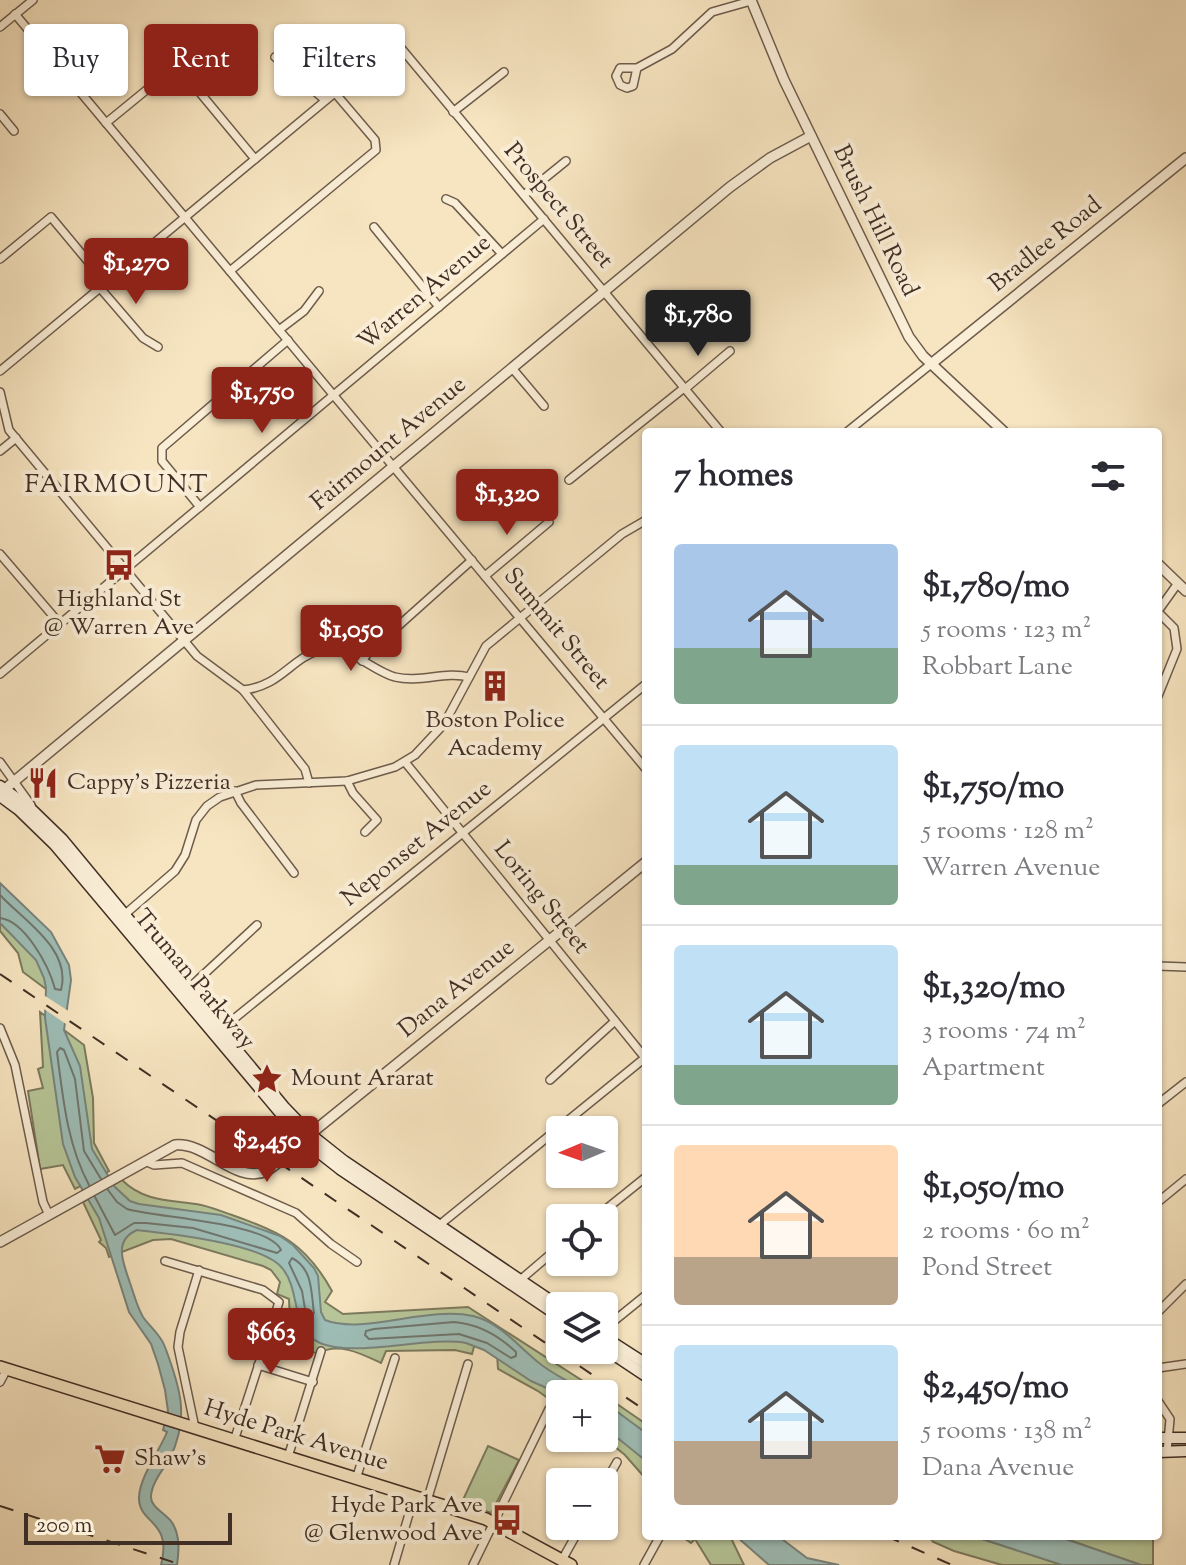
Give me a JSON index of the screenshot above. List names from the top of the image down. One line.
{"streets":{"main road":["Truman Parkway","Hyde Park Avenue"],"street":["Prospect Street","Brush Hill Road","Bradlee Road","Warren Avenue","Fairmount Avenue","Summit Street","Neponset Avenue","Loring Street","Dana Avenue"]},"crossings":[["Prospect Street","Warren Avenue"],["Prospect Street","Fairmount Avenue"],["Brush Hill Road","Bradlee Road"],["Brush Hill Road","Fairmount Avenue"],["Warren Avenue","Summit Street"],["Fairmount Avenue","Summit Street"],["Fairmount Avenue","Truman Parkway"],["Summit Street","Neponset Avenue"],["Neponset Avenue","Loring Street"],["Neponset Avenue","Truman Parkway"],["Loring Street","Dana Avenue"],["Truman Parkway","Dana Avenue"]],"districts":["FAIRMOUNT"],"places":{"bus stop":["Highland St @ Warren Ave","Hyde Park Ave @ Glenwood Ave"],"building":["Boston Police Academy"],"restaurant":["Cappy's Pizzeria"],"place":["Mount Ararat"],"supermarket":["Shaw's"]},"scale_bar":"200 m","north":"left","page":{"chip":["Buy","Rent","Filters"],"price":["$1,270","$1,780","$1,750","$1,320","$1,050","$2,450","$663"],"heading":"7 homes","list":[{"name":"$1,780/mo","note":"5 rooms · 123 m² · Robbart Lane"},{"name":"$1,750/mo","note":"5 rooms · 128 m² · Warren Avenue"},{"name":"$1,320/mo","note":"3 rooms · 74 m² · Apartment"},{"name":"$1,050/mo","note":"2 rooms · 60 m² · Pond Street"},{"name":"$2,450/mo","note":"5 rooms · 138 m² · Dana Avenue"}],"map_buttons":["+","−"],"scale":"200 m"}}
